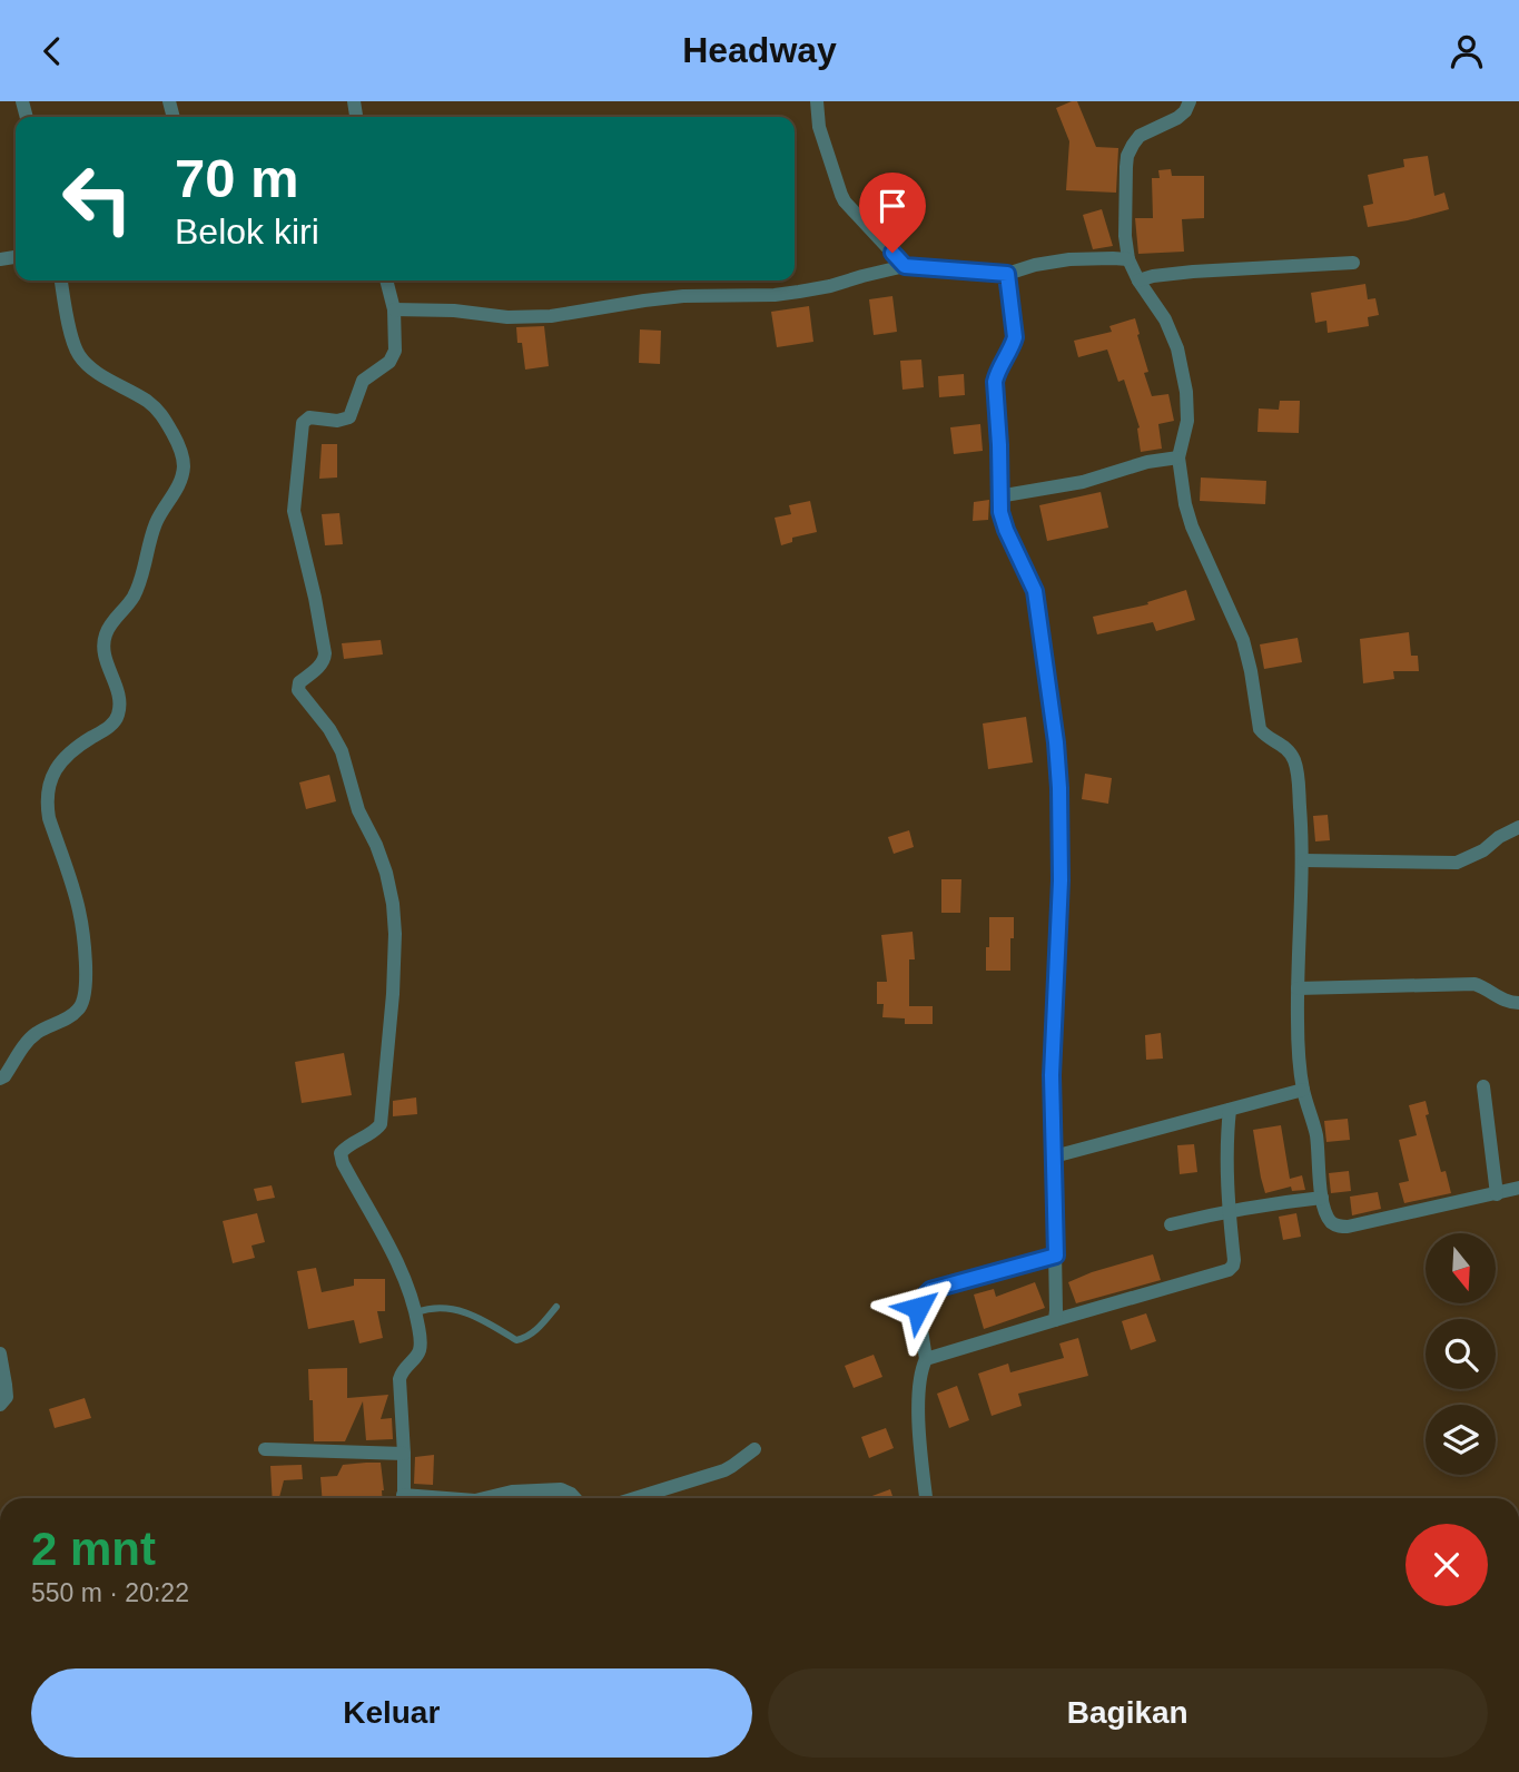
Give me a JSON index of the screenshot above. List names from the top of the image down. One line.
{"north":"bottom","page":{"header":"Headway","turn":["70 m","Belok kiri"],"heading":["2 mnt","550 m · 20:22"],"buttons":["Keluar","Bagikan"]}}
